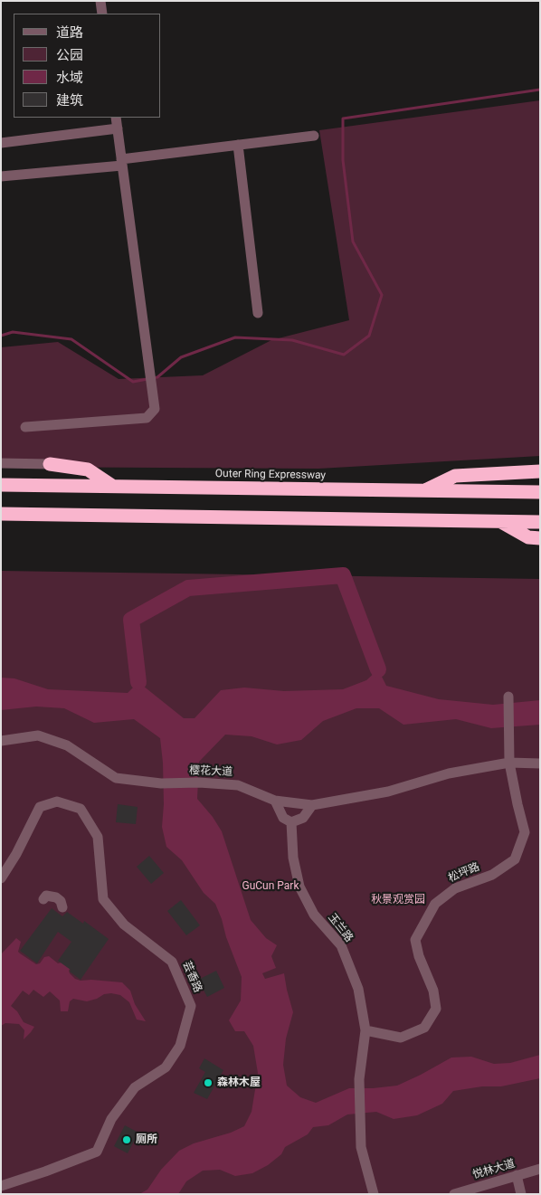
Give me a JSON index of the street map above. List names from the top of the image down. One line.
{"streets":{"highway":["Outer Ring Expressway"],"street":["樱花大道","松坪路","玉兰路","芸香路","悦林大道"]},"crossings":[["松坪路","玉兰路"]],"parks":["GuCun Park","秋景观赏园"],"places":["森林木屋","厕所"],"legend":["道路","公园","水域","建筑"]}
